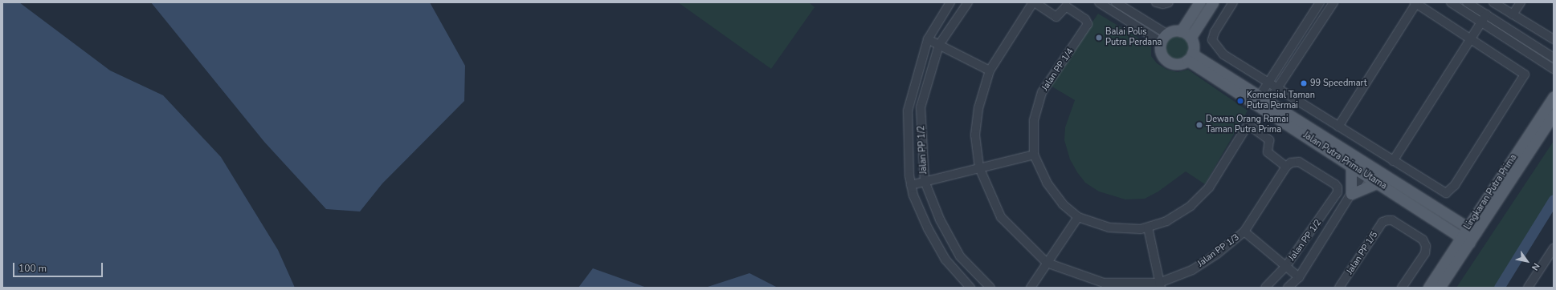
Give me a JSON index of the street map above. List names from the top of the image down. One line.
{"streets":{"main road":["Jalan Putra Prima Utama","Lingkaran Putra Prima"],"street":["Jalan PP 1/4","Jalan PP 1/2","Jalan PP 1/3","Jalan PP 1/5"]},"crossings":[["Jalan PP 1/4","Jalan PP 1/2"],["Jalan PP 1/4","Jalan PP 1/3"],["Jalan PP 1/2","Jalan PP 1/3"],["Jalan Putra Prima Utama","Lingkaran Putra Prima"]],"places":["Balai Polis Putra Perdana","99 Speedmart","Komersial Taman Putra Permai","Dewan Orang Ramai Taman Putra Prima"],"scale_bar":"100 m","north":"bottom right"}
